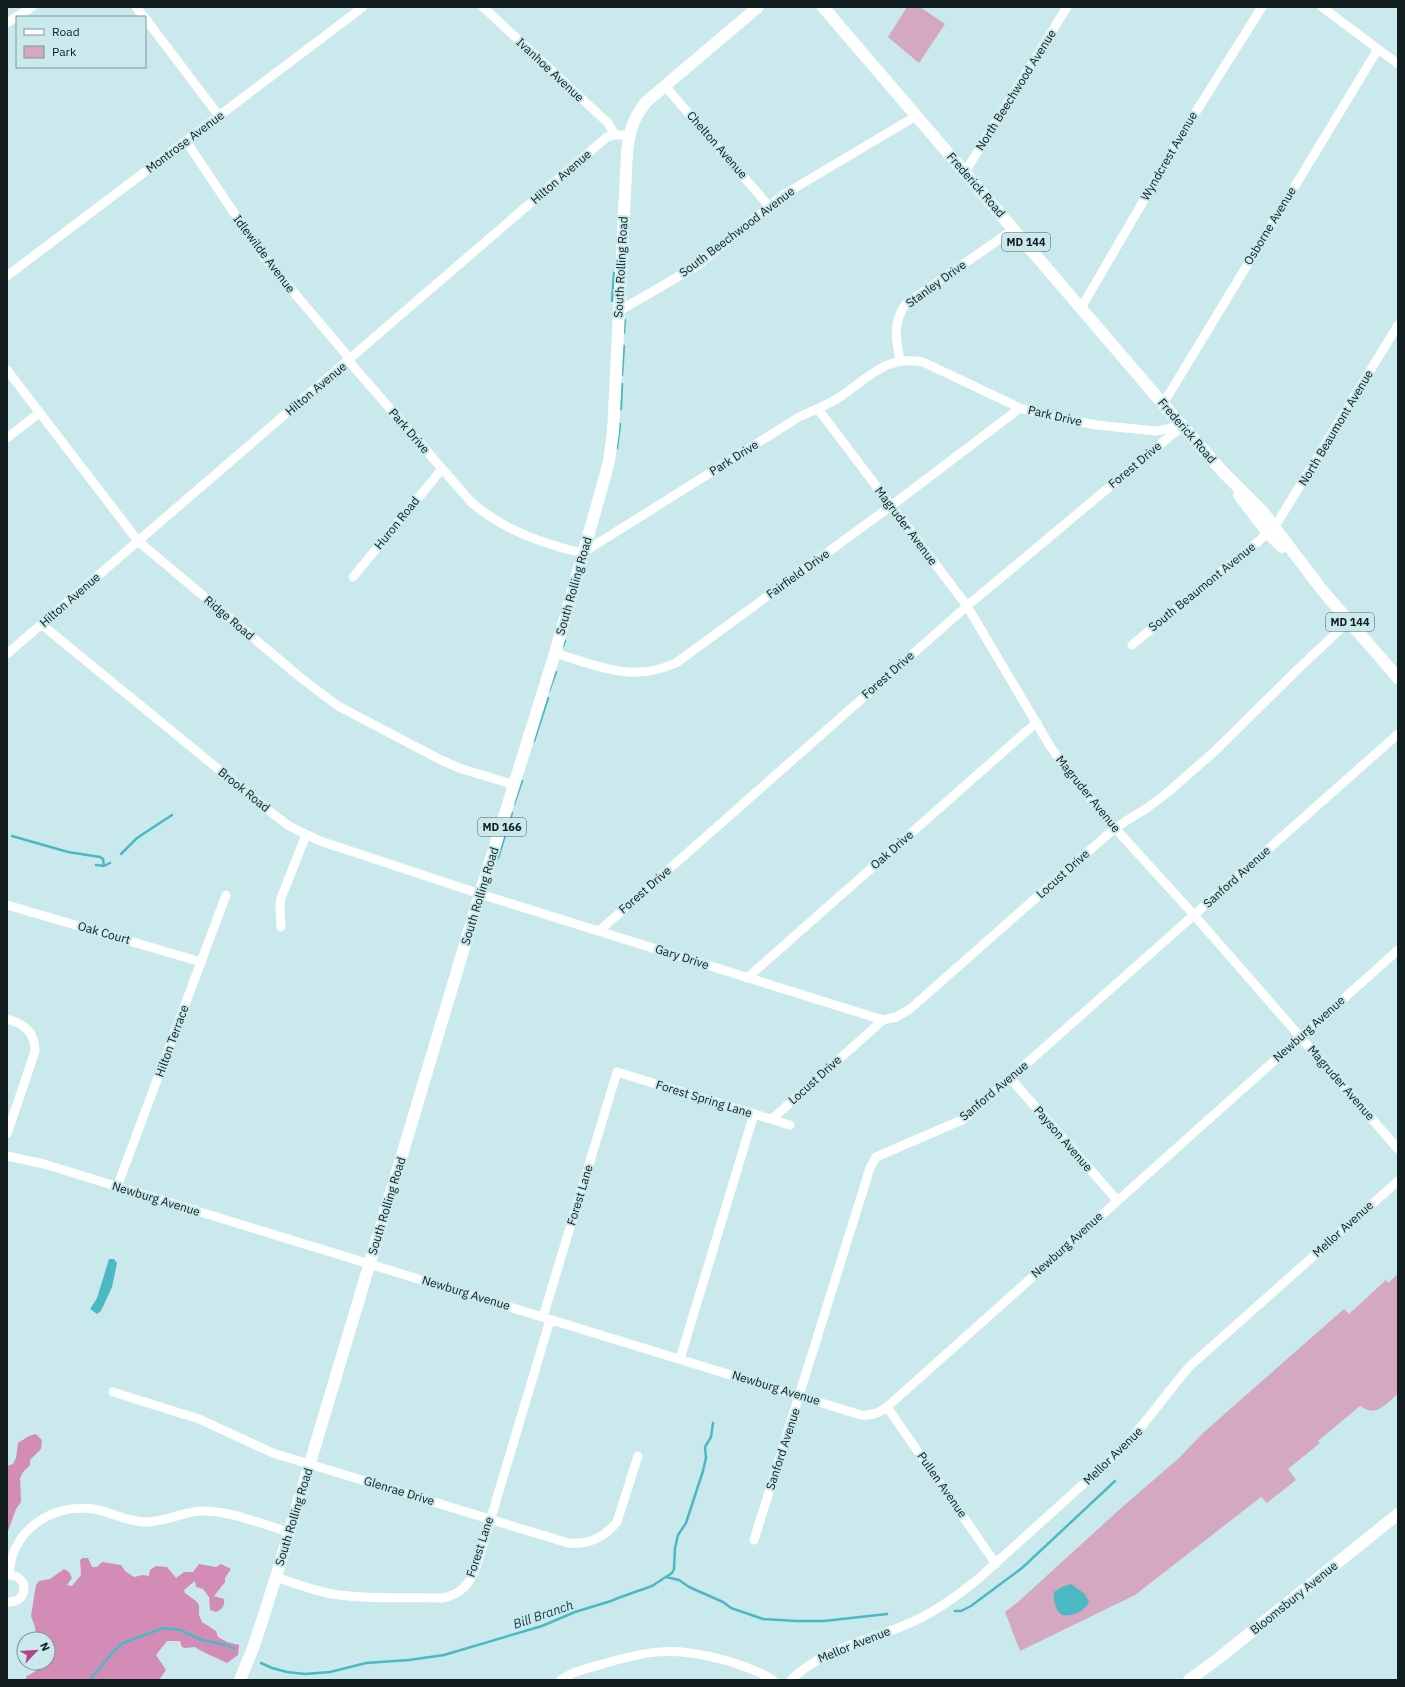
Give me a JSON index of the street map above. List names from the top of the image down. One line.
{"streets":{"main road":["Frederick Road","MD 144","South Rolling Road","MD 166","Bloomsbury Avenue"],"street":["Ivanhoe Avenue","North Beechwood Avenue","Montrose Avenue","Chelton Avenue","Wyndcrest Avenue","Hilton Avenue","Osborne Avenue","South Beechwood Avenue","Idlewilde Avenue","Stanley Drive","Park Drive","North Beaumont Avenue","Forest Drive","Huron Road","Magruder Avenue","Fairfield Drive","South Beaumont Avenue","Ridge Road","Brook Road","Oak Drive","Locust Drive","Sanford Avenue","Oak Court","Gary Drive","Newburg Avenue","Hilton Terrace","Forest Spring Lane","Payson Avenue","Forest Lane","Mellor Avenue","Pullen Avenue","Glenrae Drive"]},"crossings":[["Ivanhoe Avenue","Hilton Avenue"],["North Beechwood Avenue","Frederick Road"],["Montrose Avenue","Idlewilde Avenue"],["Chelton Avenue","South Beechwood Avenue"],["Chelton Avenue","South Rolling Road"],["Wyndcrest Avenue","Frederick Road"],["Hilton Avenue","Idlewilde Avenue"],["Hilton Avenue","Park Drive"],["Hilton Avenue","Ridge Road"],["Hilton Avenue","Brook Road"],["Frederick Road","Osborne Avenue"],["Frederick Road","South Beechwood Avenue"],["Frederick Road","Stanley Drive"],["Frederick Road","Park Drive"],["Frederick Road","North Beaumont Avenue"],["Frederick Road","Forest Drive"],["Frederick Road","South Beaumont Avenue"],["Frederick Road","Locust Drive"],["South Beechwood Avenue","South Rolling Road"],["Idlewilde Avenue","Park Drive"],["South Rolling Road","Park Drive"],["South Rolling Road","Fairfield Drive"],["South Rolling Road","Ridge Road"],["South Rolling Road","Brook Road"],["South Rolling Road","Gary Drive"],["South Rolling Road","Newburg Avenue"],["South Rolling Road","Forest Lane"],["South Rolling Road","Glenrae Drive"],["Stanley Drive","Park Drive"],["Park Drive","Forest Drive"],["Park Drive","Huron Road"],["Park Drive","Magruder Avenue"],["Park Drive","Fairfield Drive"],["North Beaumont Avenue","South Beaumont Avenue"],["Forest Drive","Magruder Avenue"],["Forest Drive","Gary Drive"],["Magruder Avenue","Fairfield Drive"],["Magruder Avenue","Oak Drive"],["Magruder Avenue","Locust Drive"],["Magruder Avenue","Sanford Avenue"],["Magruder Avenue","Newburg Avenue"],["Brook Road","Gary Drive"],["Oak Drive","Gary Drive"],["Locust Drive","Gary Drive"],["Locust Drive","Forest Spring Lane"],["Sanford Avenue","Newburg Avenue"],["Sanford Avenue","Payson Avenue"],["Oak Court","Hilton Terrace"],["Newburg Avenue","Hilton Terrace"],["Newburg Avenue","Payson Avenue"],["Newburg Avenue","Forest Lane"],["Newburg Avenue","Pullen Avenue"],["Forest Spring Lane","Forest Lane"],["Forest Lane","Glenrae Drive"],["Mellor Avenue","Pullen Avenue"]],"water":["Bill Branch"],"legend":["Road","Park"],"north":"top right"}
